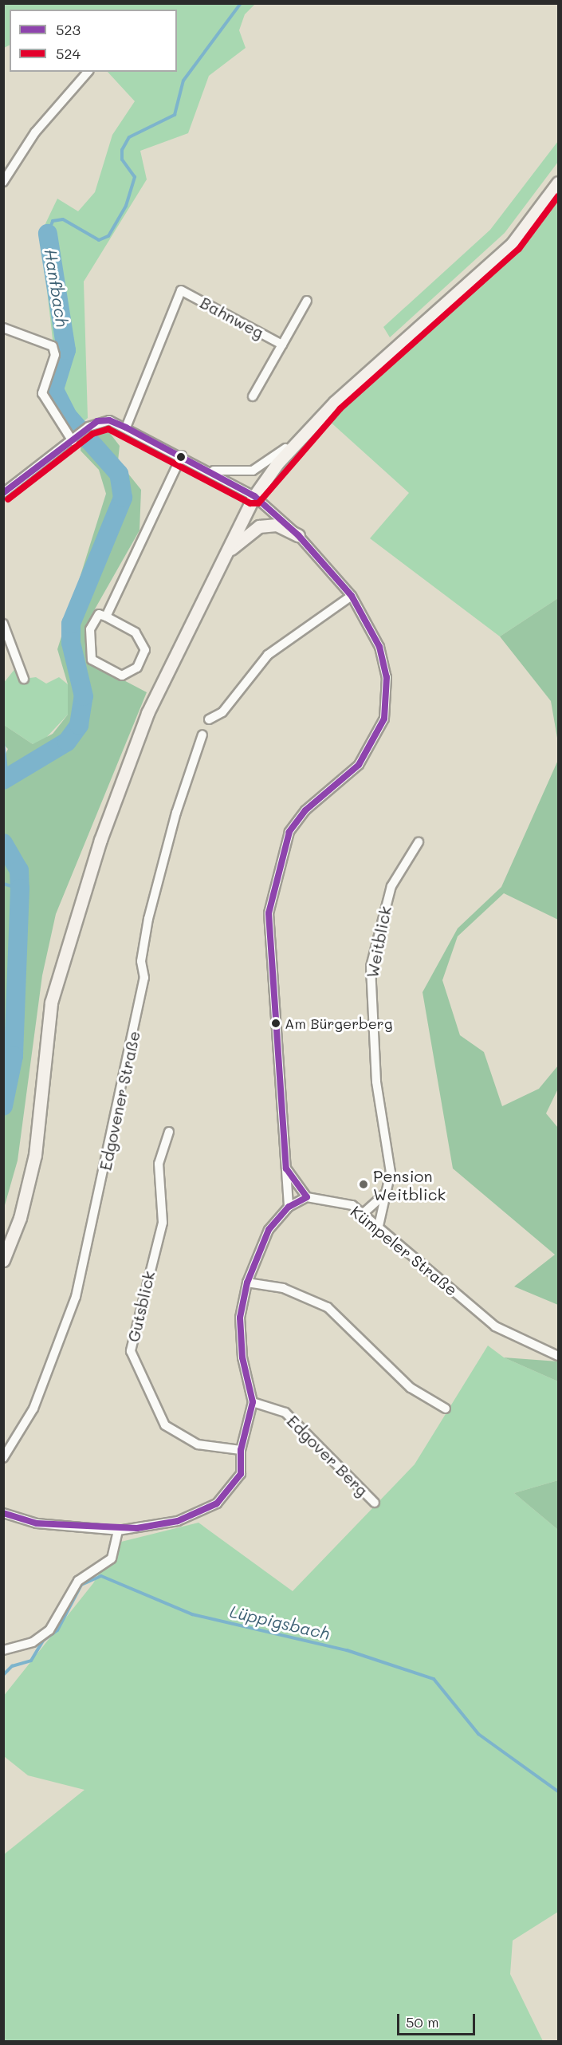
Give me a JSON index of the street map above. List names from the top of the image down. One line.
{"streets":{"street":["Bahnweg","Weitblick","Edgovener Straße","Kümpeler Straße","Gutsblick","Edgover Berg"]},"crossings":[["Weitblick","Kümpeler Straße"]],"water":["Hanfbach","Lüppigsbach"],"places":["Am Bürgerberg","Pension Weitblick"],"lines":["transit line 524","transit line 523"],"legend":["523","524"],"scale_bar":"50 m"}
